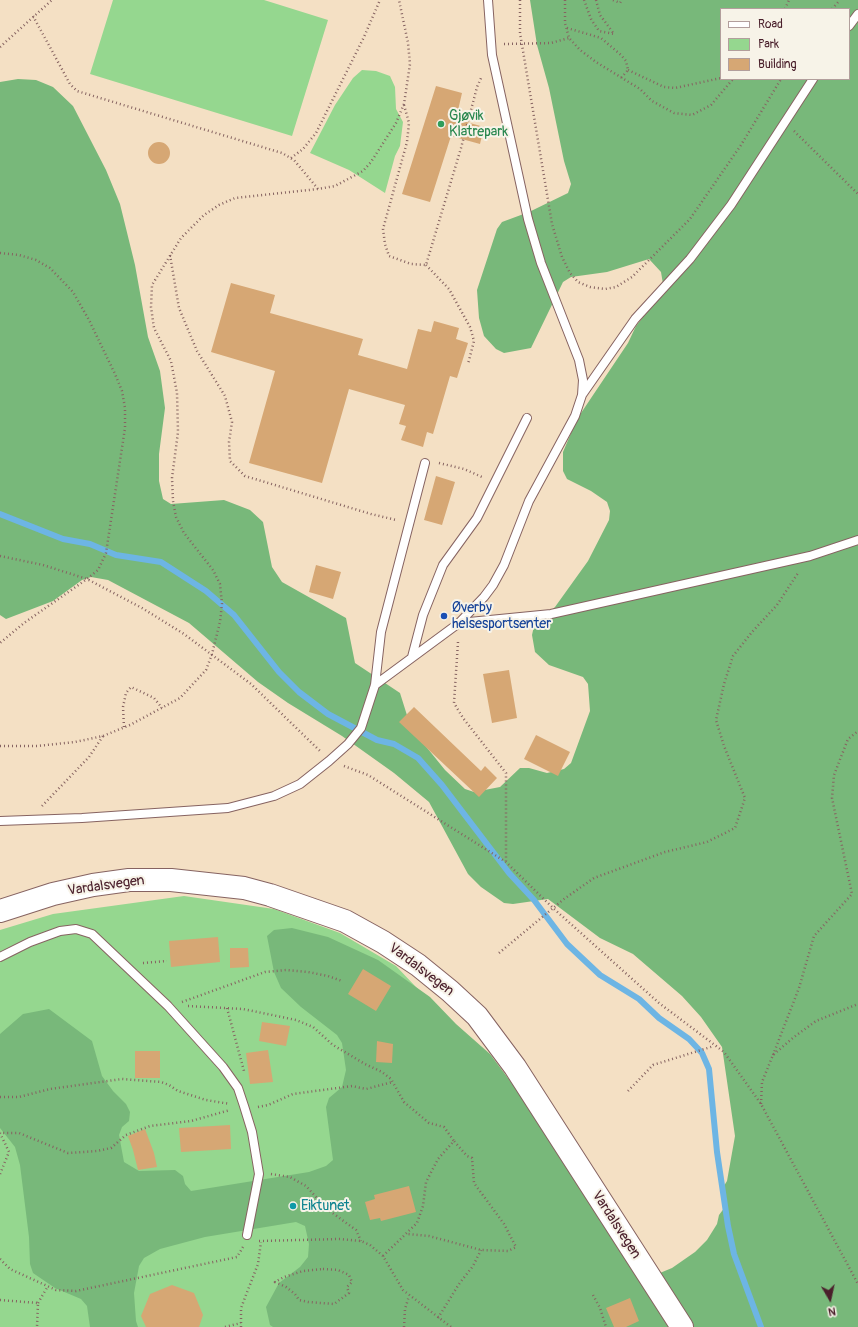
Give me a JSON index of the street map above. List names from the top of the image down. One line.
{"streets":{"main road":["Vardalsvegen"]},"places":["Gjøvik Klatrepark","Øverby helsesportsenter","Eiktunet"],"legend":["Road","Park","Building"],"north":"bottom"}
